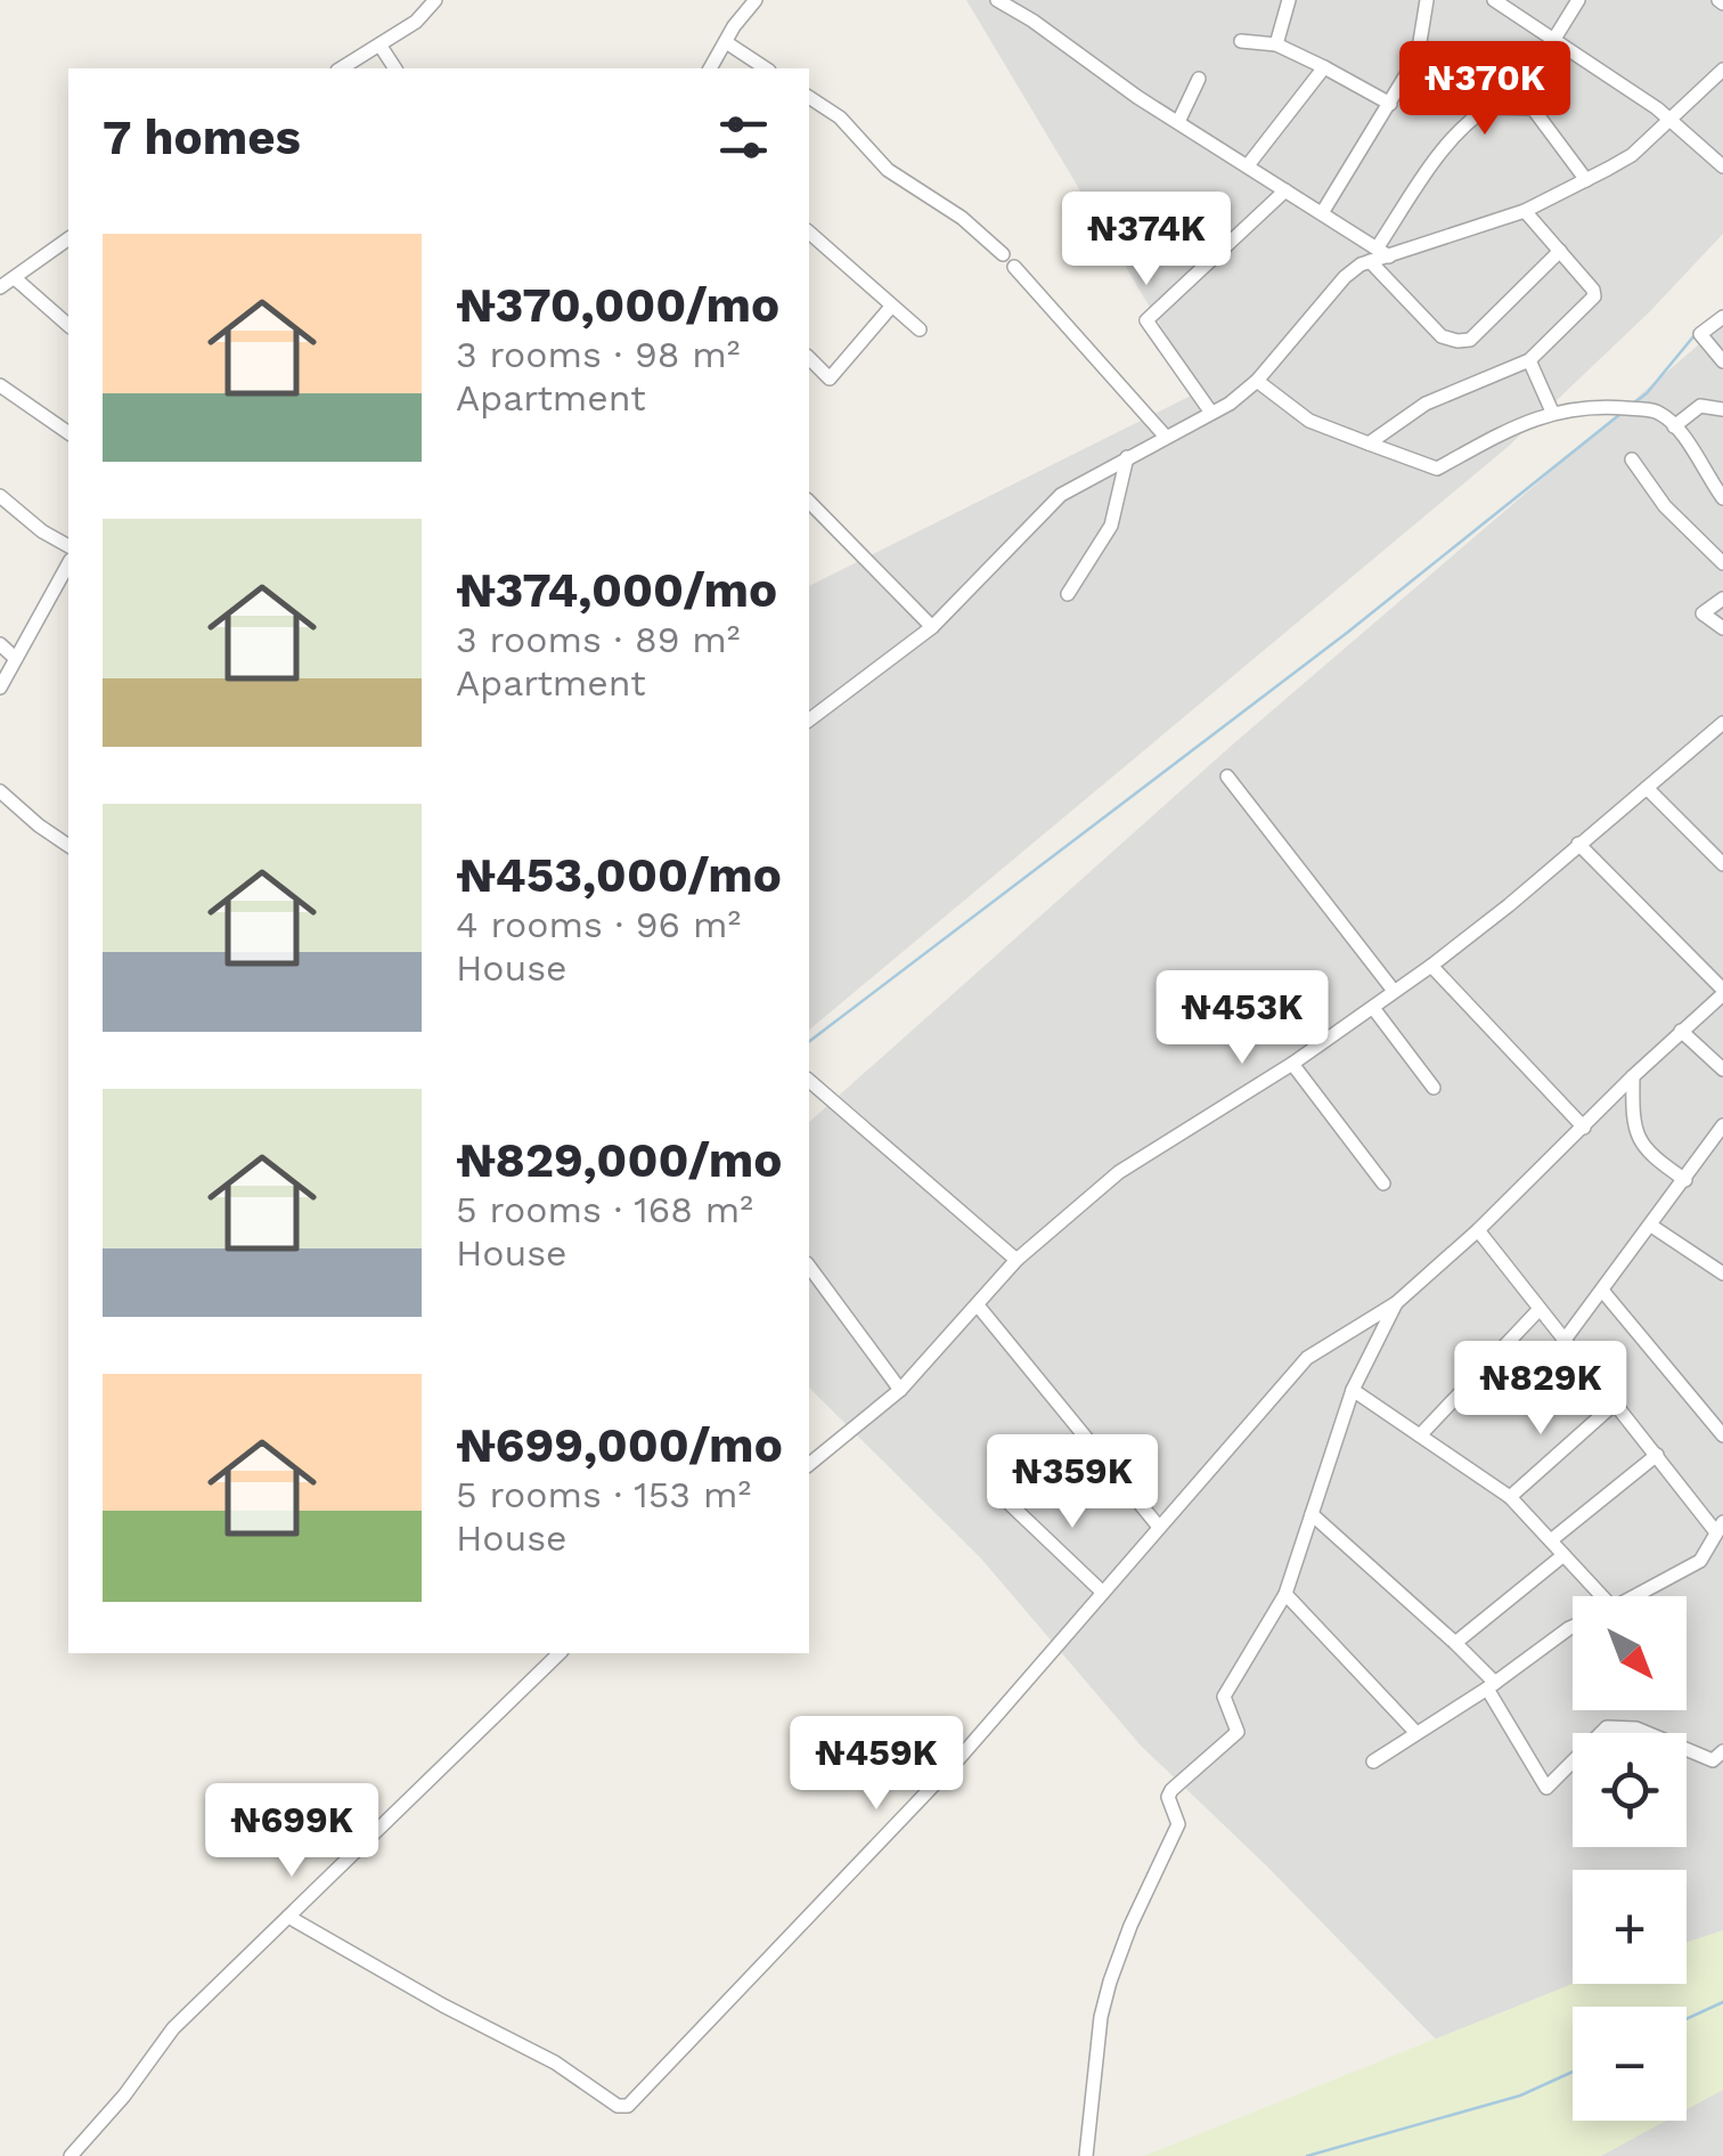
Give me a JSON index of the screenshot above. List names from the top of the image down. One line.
{"north":"bottom right","page":{"price":["₦370K","₦374K","₦453K","₦829K","₦359K","₦459K","₦699K"],"heading":"7 homes","list":[{"name":"₦370,000/mo","note":"3 rooms · 98 m² · Apartment"},{"name":"₦374,000/mo","note":"3 rooms · 89 m² · Apartment"},{"name":"₦453,000/mo","note":"4 rooms · 96 m² · House"},{"name":"₦829,000/mo","note":"5 rooms · 168 m² · House"},{"name":"₦699,000/mo","note":"5 rooms · 153 m² · House"}],"map_buttons":["+","−"]}}
